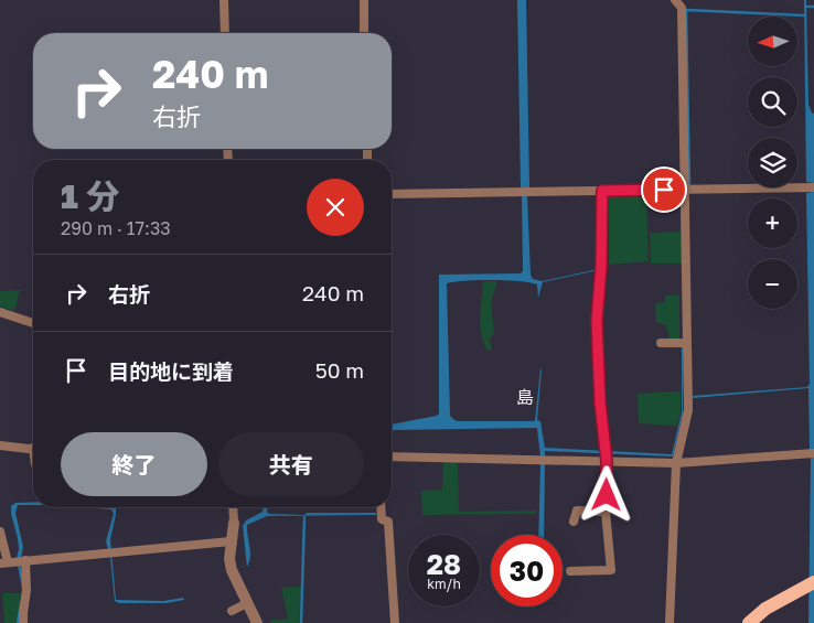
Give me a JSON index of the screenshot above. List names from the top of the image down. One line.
{"districts":["島"],"north":"left","page":{"map_buttons":["+","−"],"turn":["240 m","右折"],"heading":["1 分","290 m · 17:33"],"list":[{"name":"右折","value":"240 m"},{"name":"目的地に到着","value":"50 m"}],"buttons":["終了","共有"],"speed":"28 km/h","limit":"30"}}
